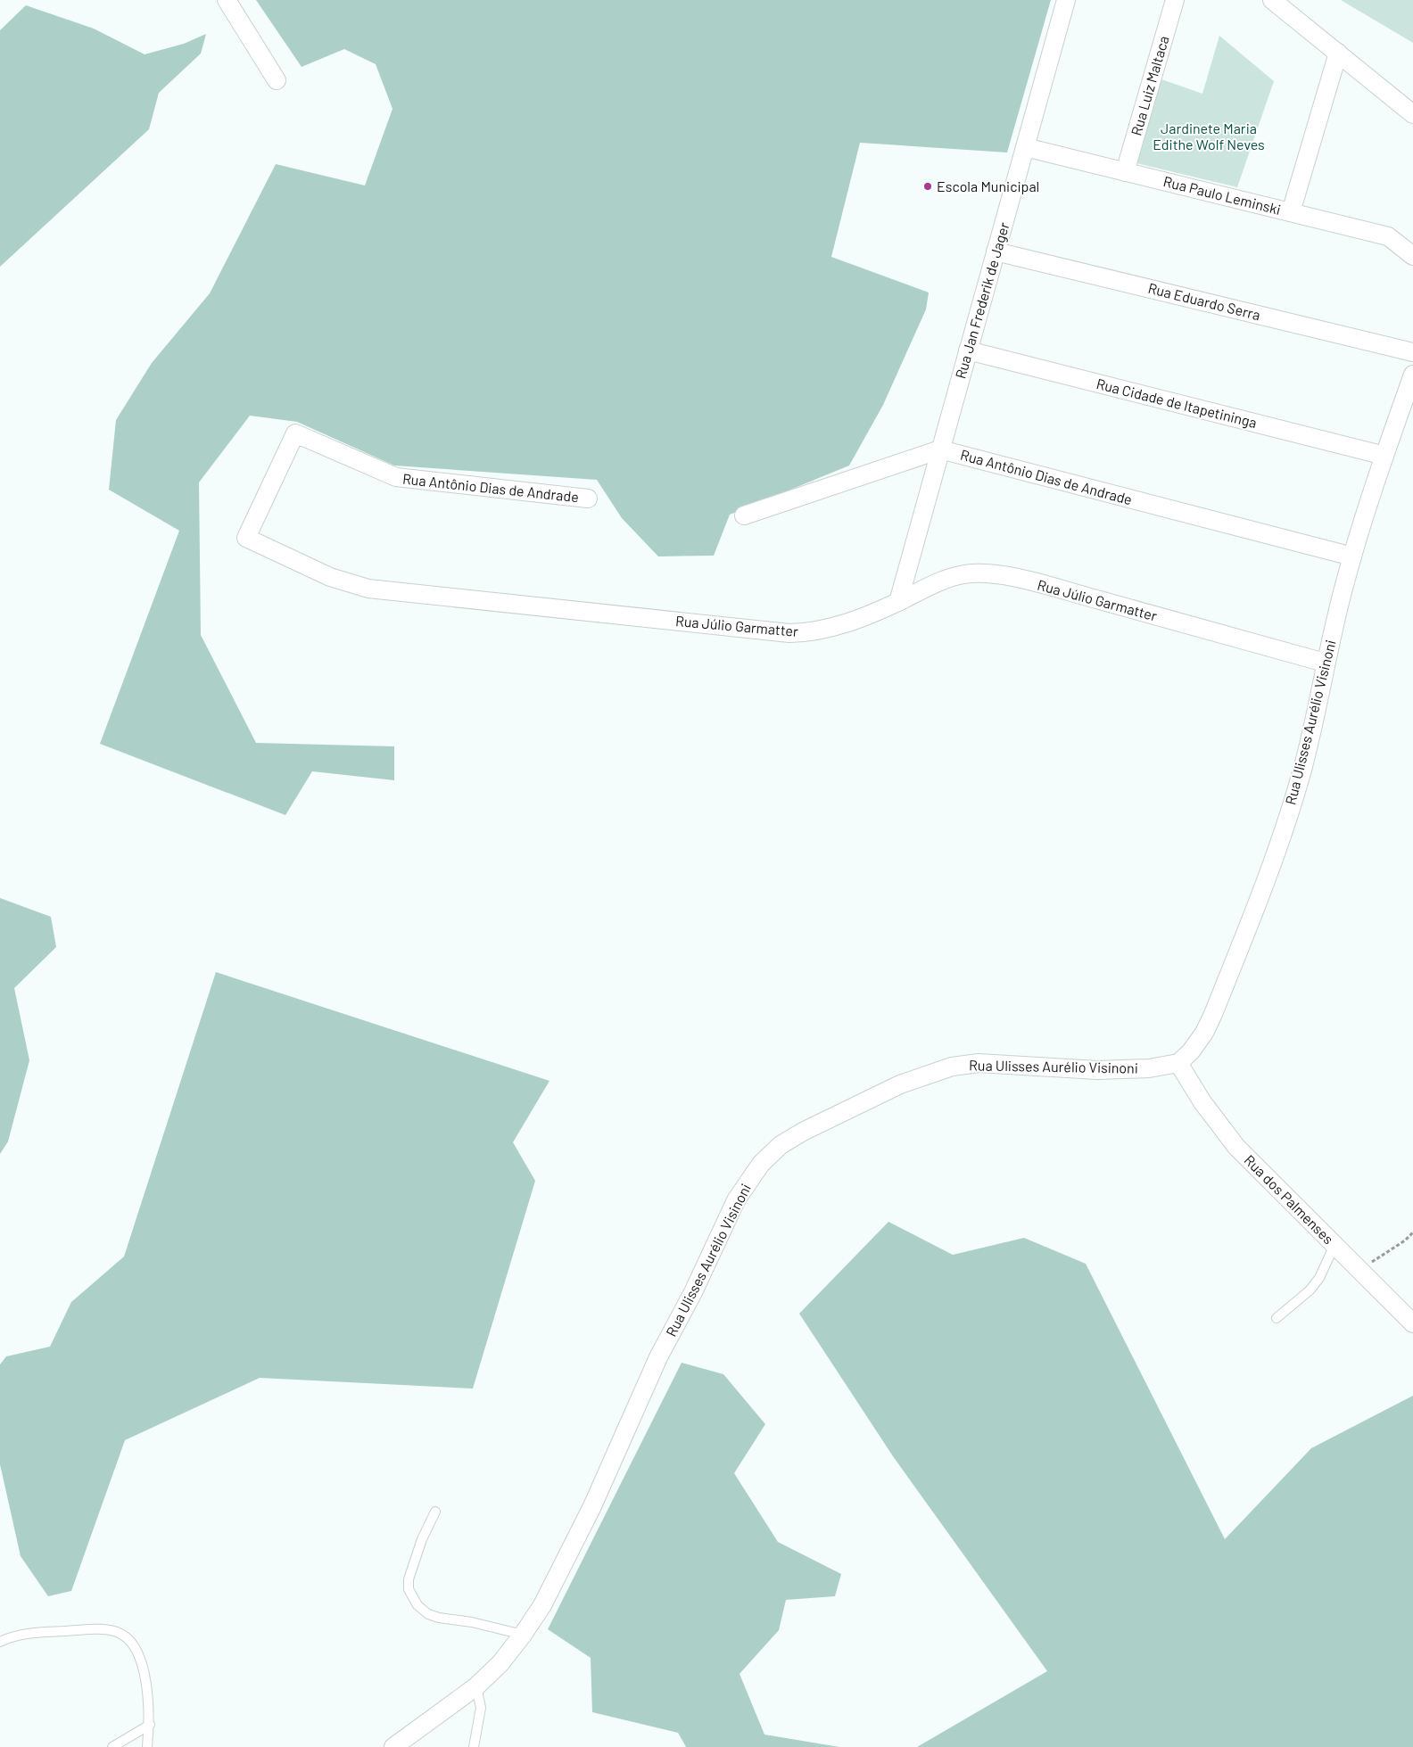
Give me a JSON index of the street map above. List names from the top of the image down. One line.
{"streets":{"street":["Rua Luiz Maltaca","Rua Paulo Leminski","Rua Jan Frederik de Jager","Rua Eduardo Serra","Rua Cidade de Itapetininga","Rua Antônio Dias de Andrade","Rua Júlio Garmatter","Rua Ulisses Aurélio Visinoni","Rua dos Palmenses"]},"crossings":[["Rua Luiz Maltaca","Rua Paulo Leminski"],["Rua Paulo Leminski","Rua Jan Frederik de Jager"],["Rua Jan Frederik de Jager","Rua Eduardo Serra"],["Rua Jan Frederik de Jager","Rua Cidade de Itapetininga"],["Rua Jan Frederik de Jager","Rua Antônio Dias de Andrade"],["Rua Jan Frederik de Jager","Rua Júlio Garmatter"],["Rua Cidade de Itapetininga","Rua Ulisses Aurélio Visinoni"],["Rua Antônio Dias de Andrade","Rua Júlio Garmatter"],["Rua Antônio Dias de Andrade","Rua Ulisses Aurélio Visinoni"],["Rua Júlio Garmatter","Rua Ulisses Aurélio Visinoni"],["Rua Ulisses Aurélio Visinoni","Rua dos Palmenses"]],"parks":["Jardinete Maria Edithe Wolf Neves"],"places":["Escola Municipal"]}
